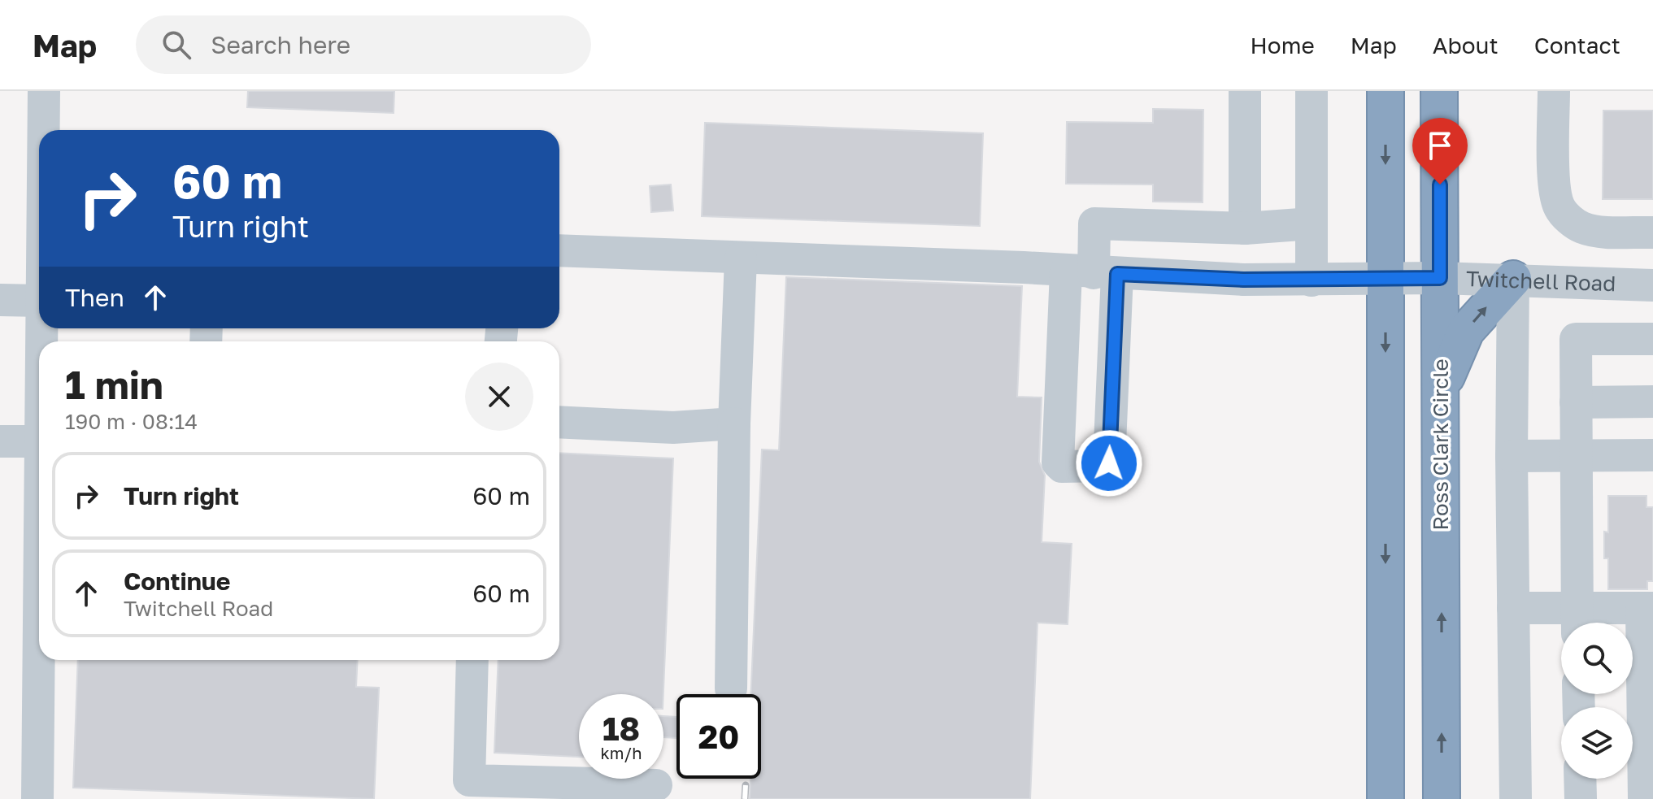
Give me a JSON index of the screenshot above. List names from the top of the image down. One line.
{"streets":{"highway":["Ross Clark Circle"],"street":["Twitchell Road"]},"crossings":[["Twitchell Road","Ross Clark Circle"]],"page":{"header":"Map","search":"Search here","nav":["Home","Map","About","Contact"],"turn":["60 m","Turn right"],"then":"Then","heading":["1 min","190 m · 08:14"],"list":[{"name":"Turn right","value":"60 m"},{"name":"Continue","note":"Twitchell Road","value":"60 m"}],"speed":"18 km/h","limit":"20"}}
